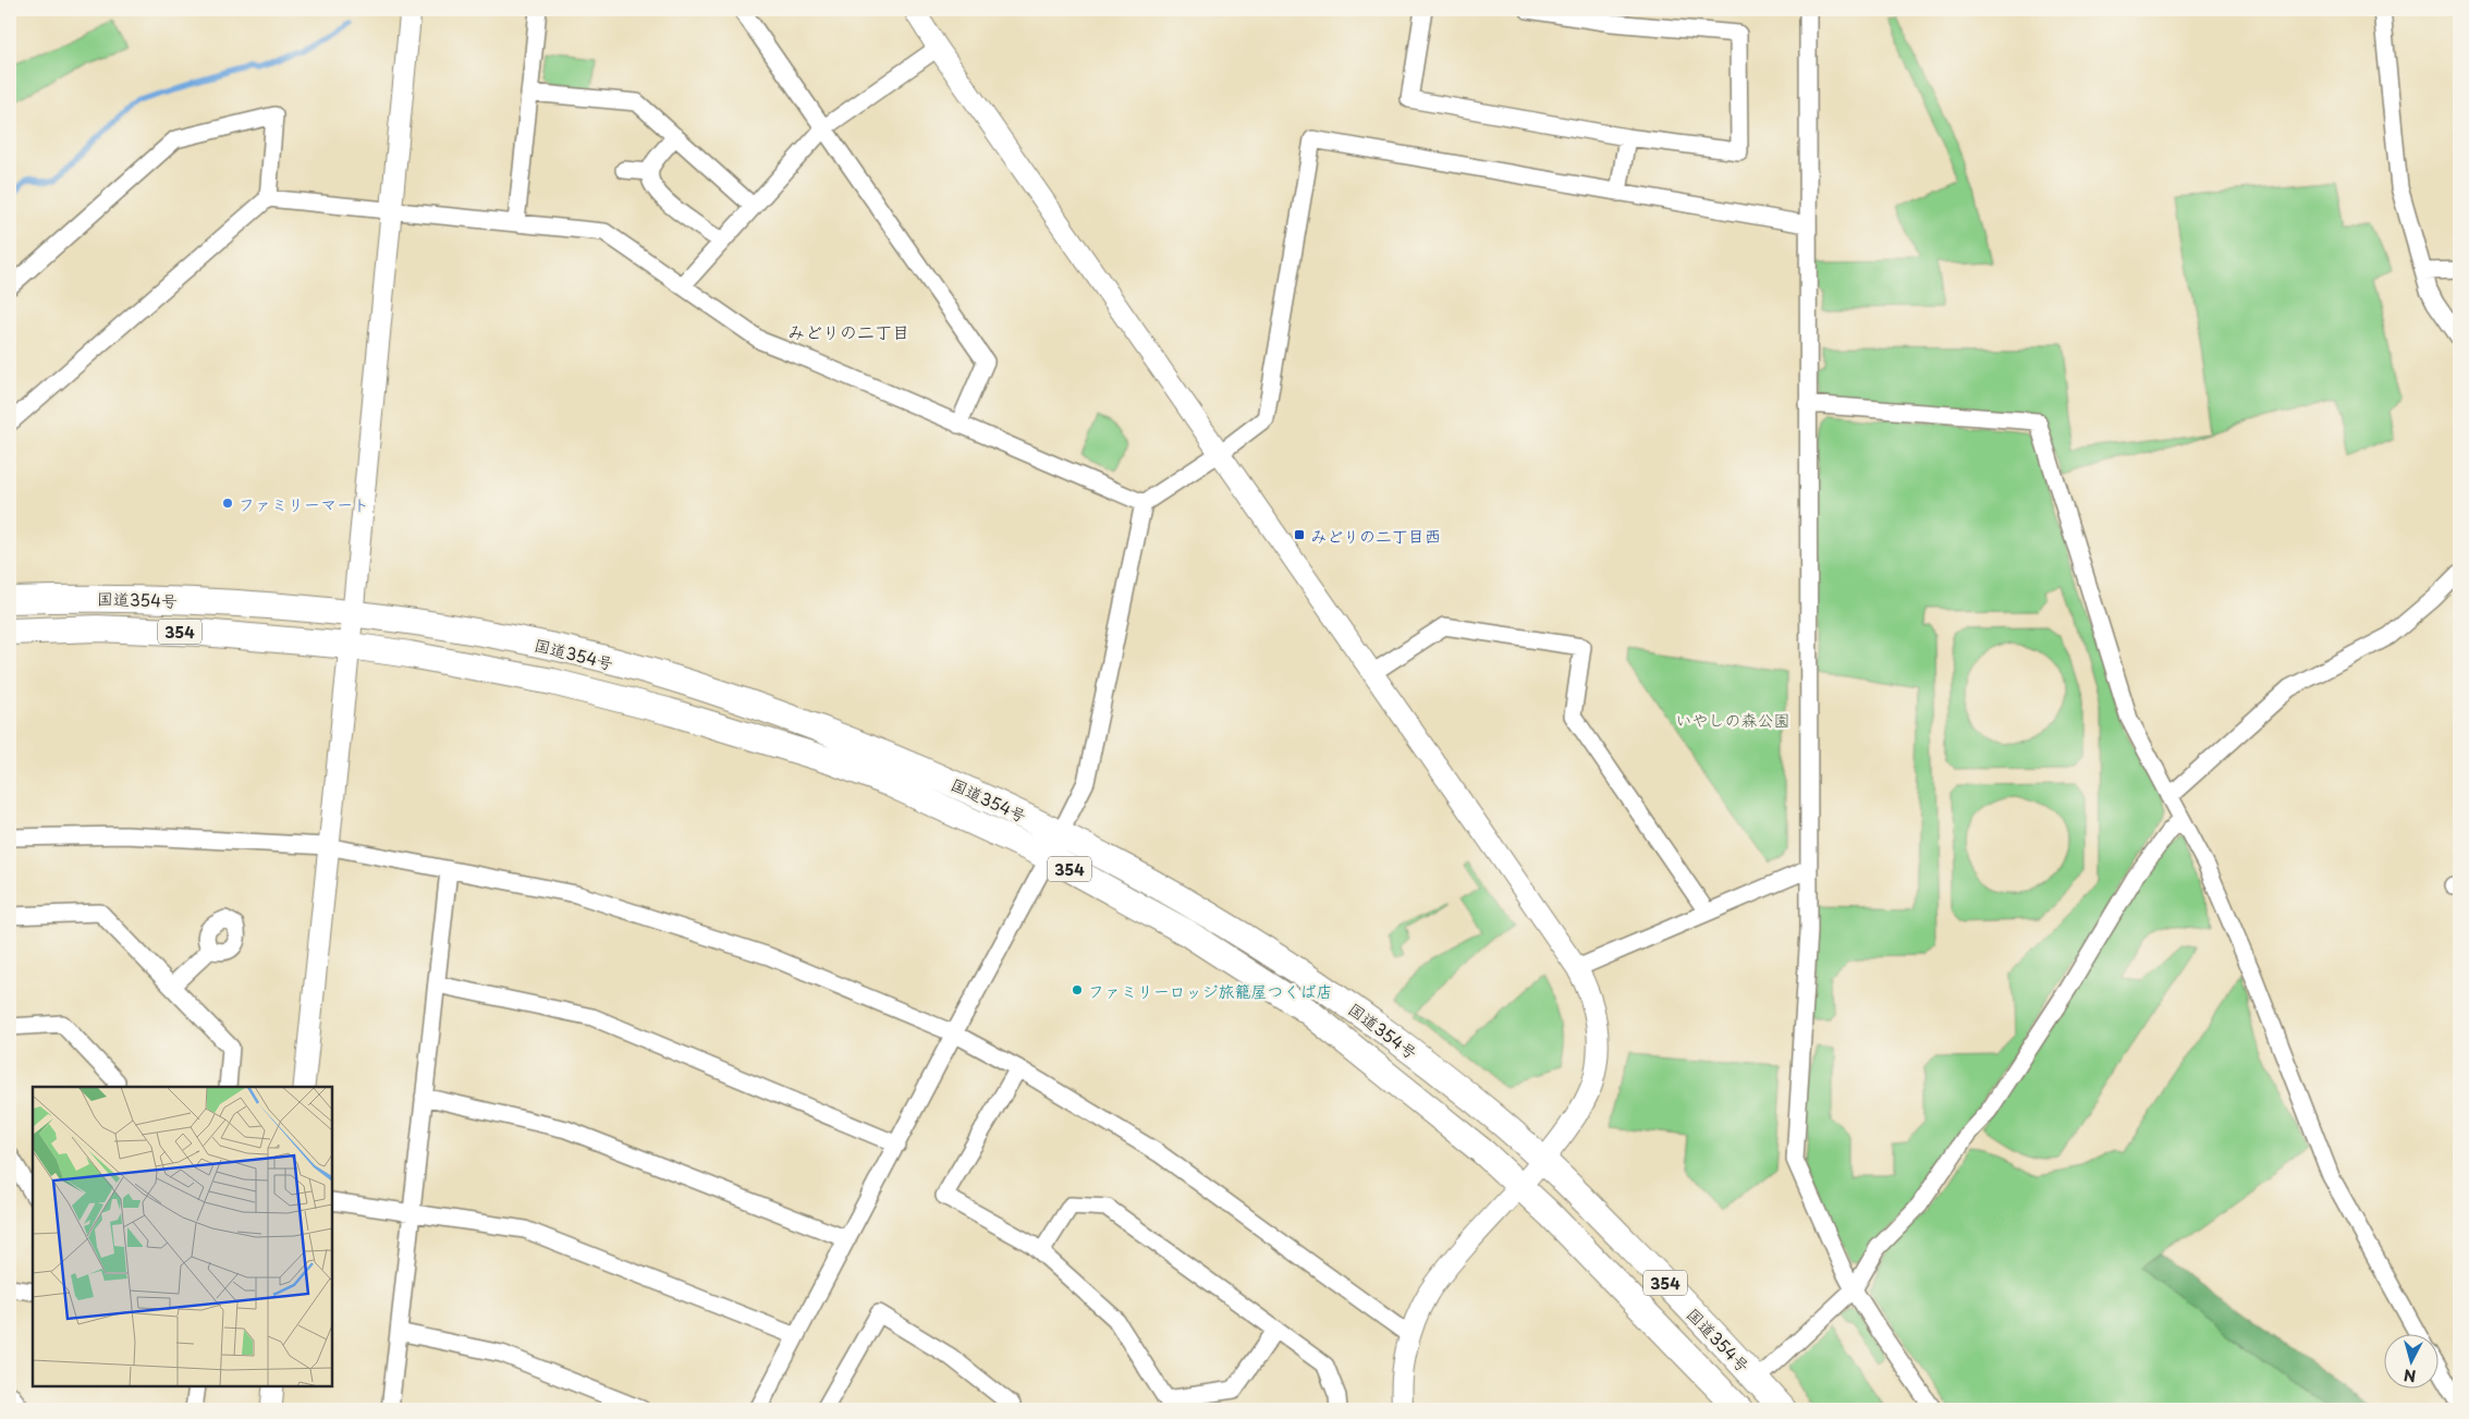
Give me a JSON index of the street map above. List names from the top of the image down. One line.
{"streets":{"highway":["国道354号","354"]},"districts":["みどりの二丁目"],"parks":["いやしの森公園"],"places":{"other":["ファミリーマート","ファミリーロッジ旅籠屋つくば店"],"transit":["みどりの二丁目西"]},"north":"bottom"}
